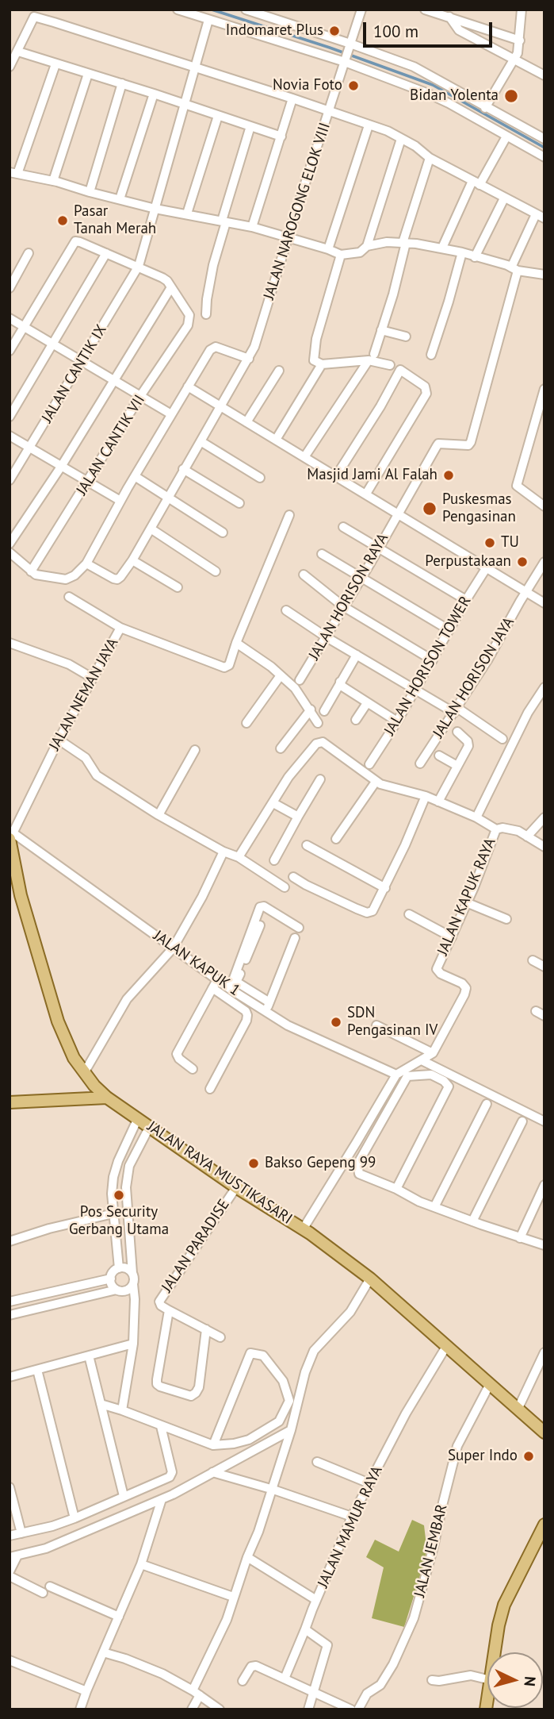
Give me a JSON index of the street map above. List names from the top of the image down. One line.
{"streets":{"main road":["JALAN RAYA MUSTIKASARI"],"street":["JALAN NAROGONG ELOK VIII","JALAN CANTIK IX","JALAN CANTIK VII","JALAN HORISON RAYA","JALAN HORISON TOWER","JALAN HORISON JAYA","JALAN NEMAN JAYA","JALAN KAPUK RAYA","JALAN KAPUK 1","JALAN PARADISE","JALAN MAMUR RAYA","JALAN JEMBAR"]},"crossings":[["JALAN NEMAN JAYA","JALAN KAPUK 1"],["JALAN NEMAN JAYA","JALAN RAYA MUSTIKASARI"],["JALAN KAPUK RAYA","JALAN KAPUK 1"],["JALAN KAPUK 1","JALAN RAYA MUSTIKASARI"],["JALAN RAYA MUSTIKASARI","JALAN PARADISE"],["JALAN RAYA MUSTIKASARI","JALAN MAMUR RAYA"],["JALAN RAYA MUSTIKASARI","JALAN JEMBAR"]],"places":["Indomaret Plus","Novia Foto","Bidan Yolenta","Pasar Tanah Merah","Masjid Jami Al Falah","Puskesmas Pengasinan","TU","Perpustakaan","SDN Pengasinan IV","Bakso Gepeng 99","Pos Security Gerbang Utama","Super Indo"],"scale_bar":"100 m","north":"right"}
